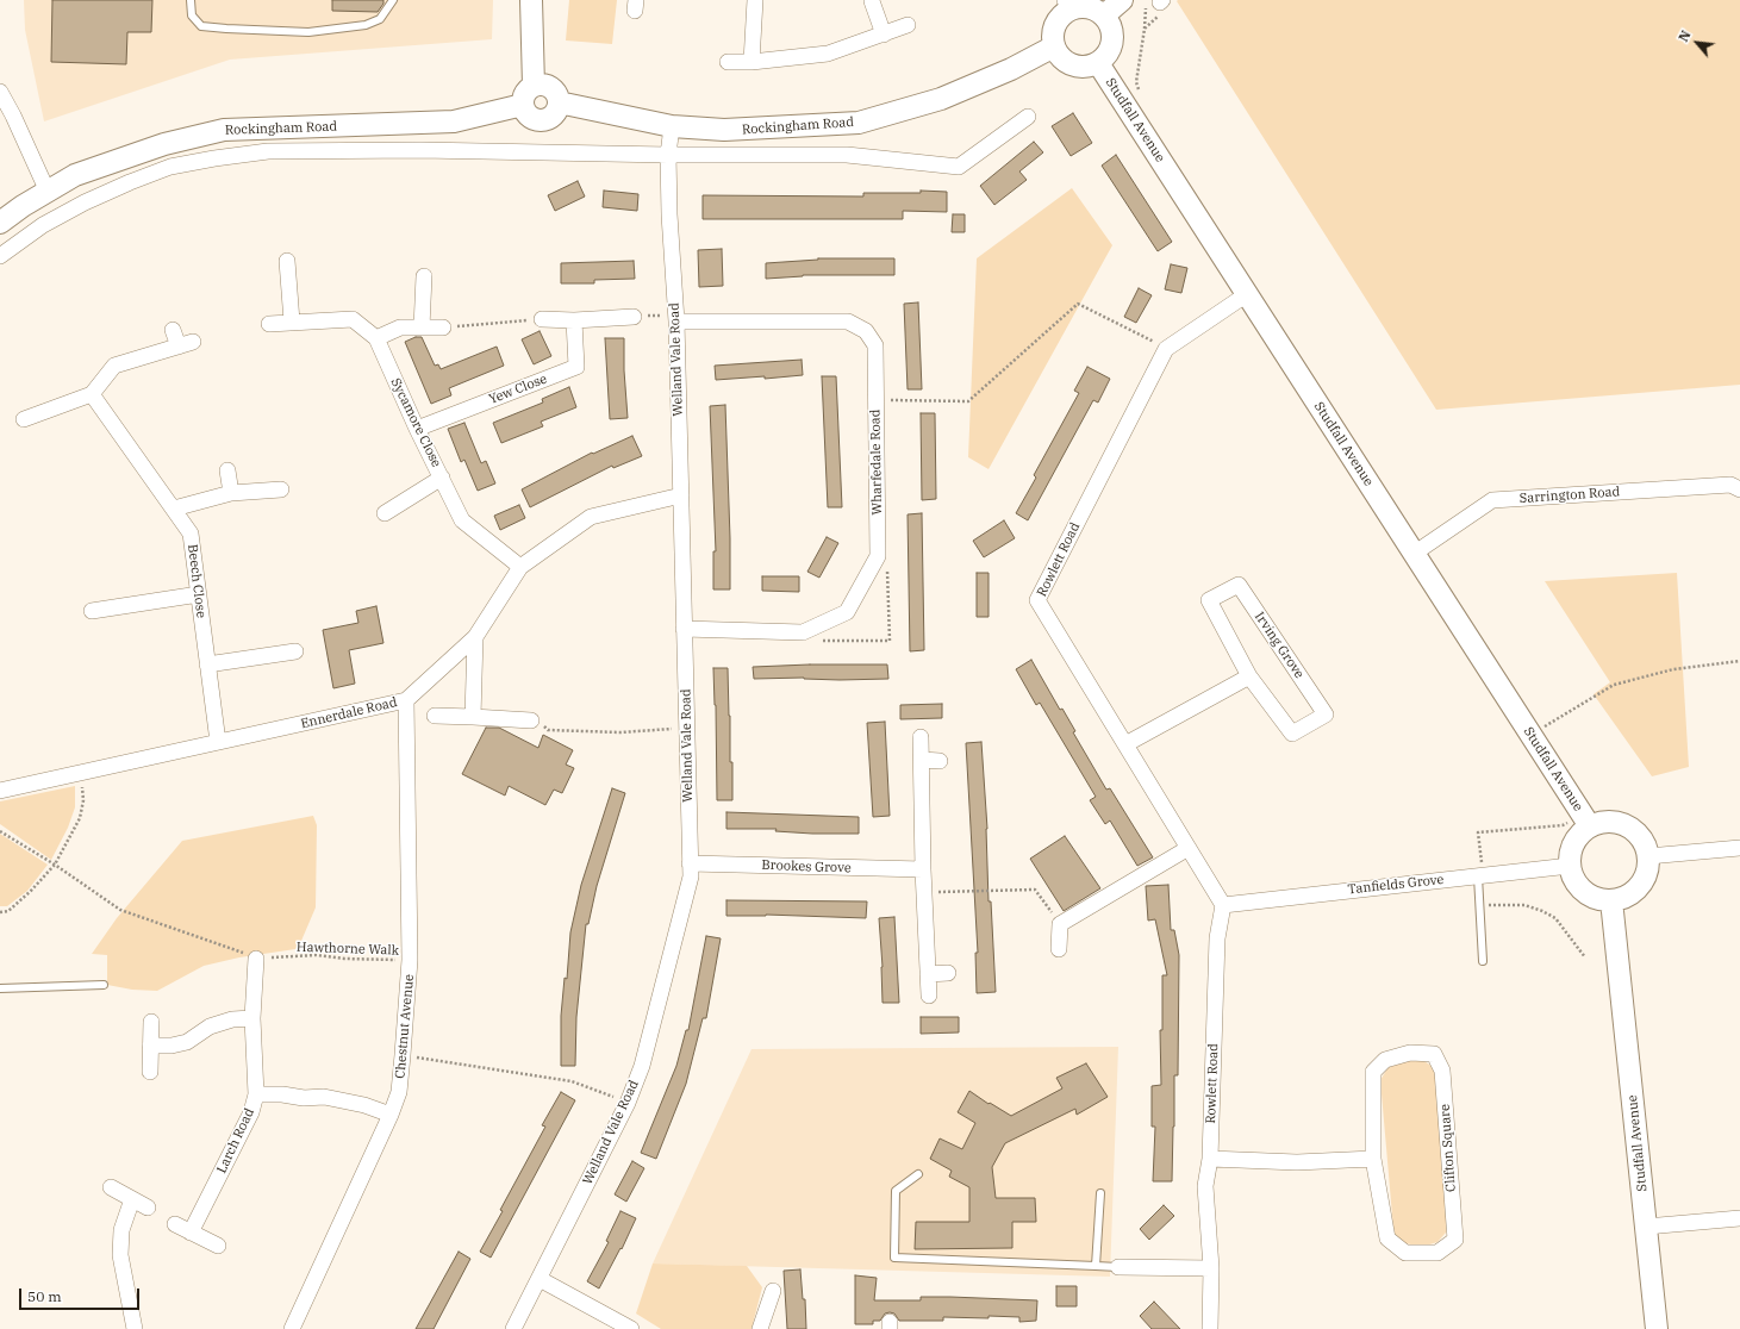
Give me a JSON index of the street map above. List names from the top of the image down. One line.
{"streets":{"street":["Studfall Avenue","Rockingham Road","Welland Vale Road","Yew Close","Sycamore Close","Wharfedale Road","Sarrington Road","Rowlett Road","Beech Close","Irving Grove","Ennerdale Road","Brookes Grove","Tanfields Grove","Chestnut Avenue","Larch Road","Clifton Square"],"path":["Hawthorne Walk"]},"crossings":[["Studfall Avenue","Rockingham Road"],["Studfall Avenue","Sarrington Road"],["Studfall Avenue","Rowlett Road"],["Studfall Avenue","Tanfields Grove"],["Rockingham Road","Welland Vale Road"],["Welland Vale Road","Wharfedale Road"],["Welland Vale Road","Ennerdale Road"],["Welland Vale Road","Brookes Grove"],["Yew Close","Sycamore Close"],["Sycamore Close","Ennerdale Road"],["Rowlett Road","Tanfields Grove"],["Beech Close","Ennerdale Road"],["Ennerdale Road","Chestnut Avenue"],["Hawthorne Walk","Chestnut Avenue"],["Chestnut Avenue","Larch Road"]],"scale_bar":"50 m","north":"top left"}
